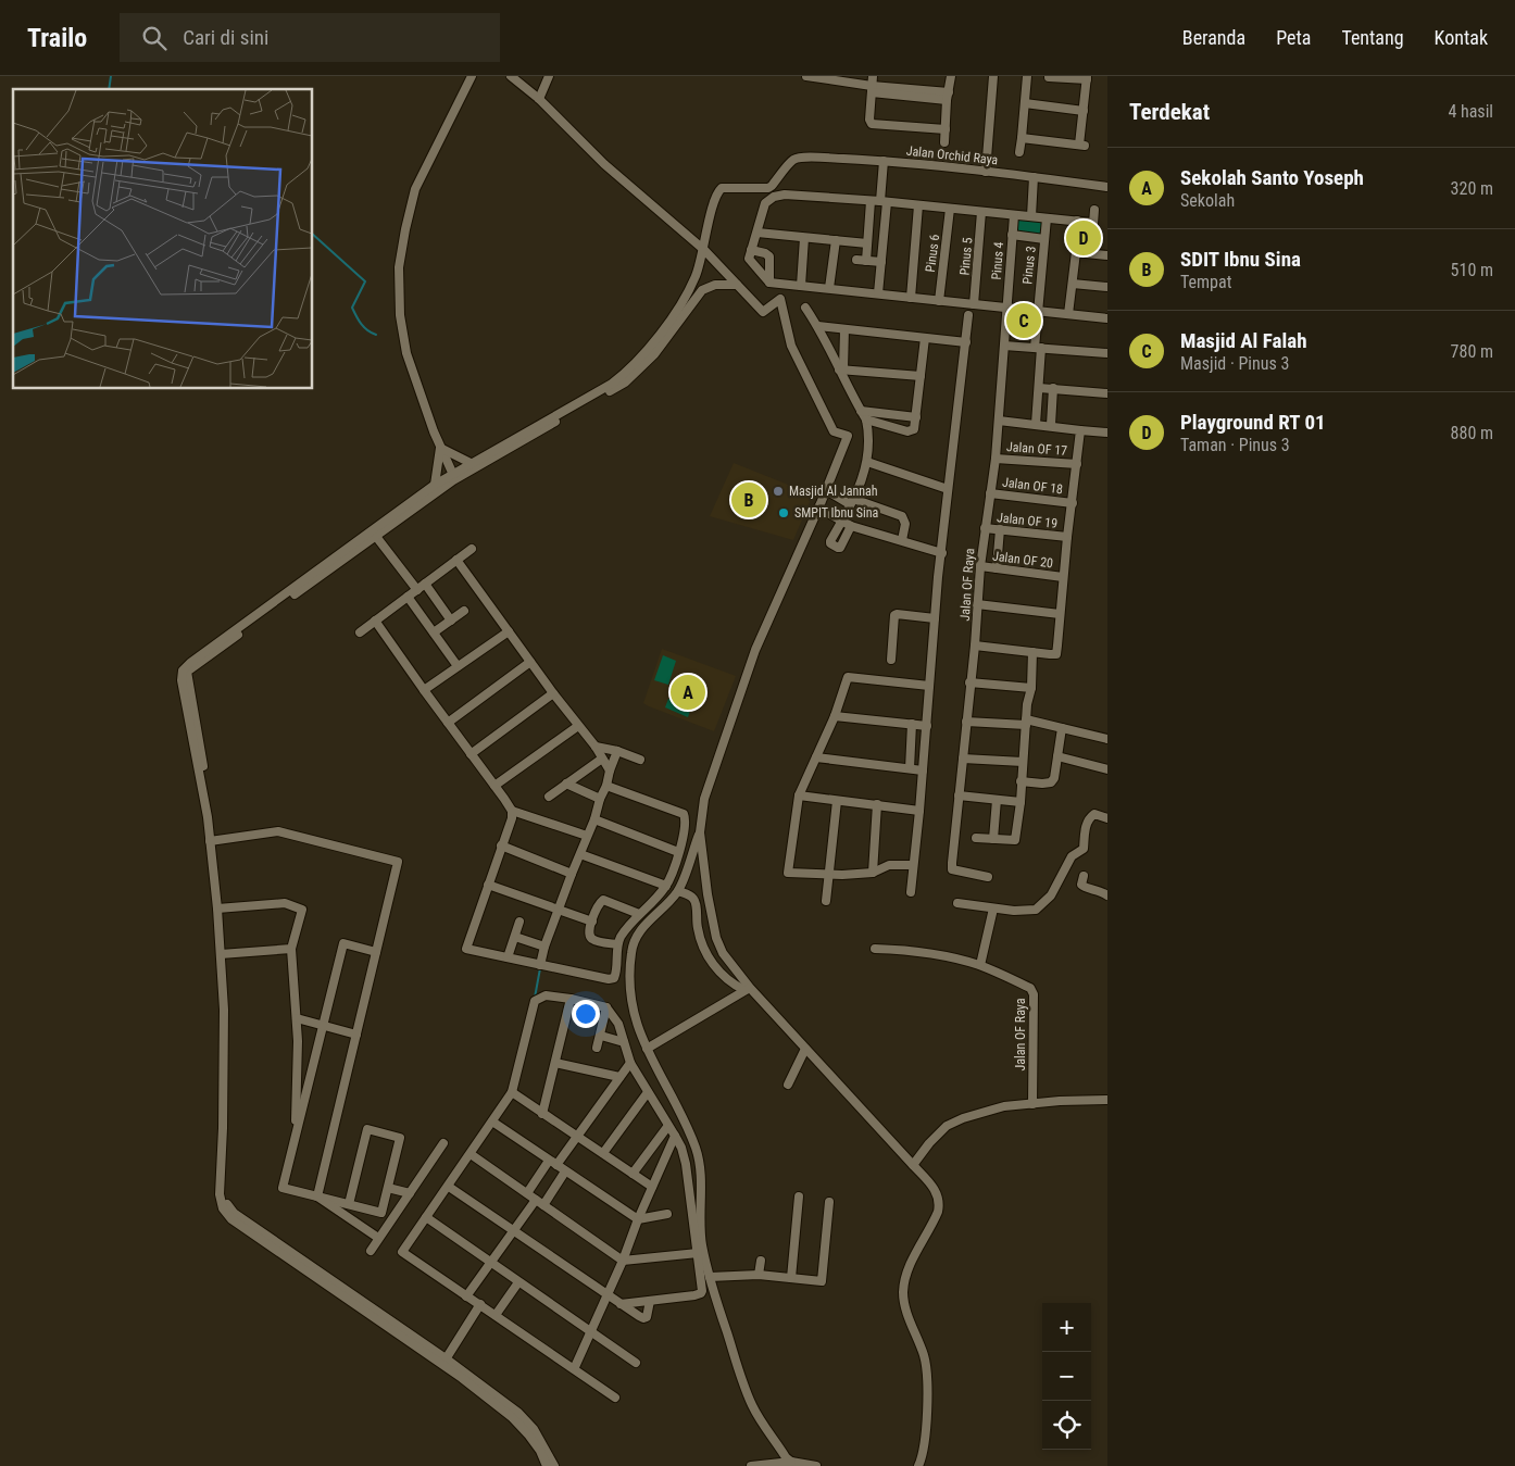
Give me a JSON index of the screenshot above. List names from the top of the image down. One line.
{"streets":{"street":["Jalan Orchid Raya","Pinus 6","Pinus 5","Pinus 4","Pinus 3","Jalan OF 17","Jalan OF 18","Jalan OF 19","Jalan OF 20","Jalan OF Raya"]},"crossings":[["Pinus 4","Jalan OF Raya"],["Jalan OF 17","Jalan OF Raya"],["Jalan OF 18","Jalan OF Raya"],["Jalan OF 19","Jalan OF Raya"],["Jalan OF 20","Jalan OF Raya"]],"places":["Masjid Al Jannah","SMPIT Ibnu Sina"],"page":{"header":"Trailo","search":"Cari di sini","nav":["Beranda","Peta","Tentang","Kontak"],"heading":["Terdekat","4 hasil"],"list":[{"mark":"A","name":"Sekolah Santo Yoseph","note":"Sekolah","value":"320 m"},{"mark":"B","name":"SDIT Ibnu Sina","note":"Tempat","value":"510 m"},{"mark":"C","name":"Masjid Al Falah","note":"Masjid · Pinus 3","value":"780 m"},{"mark":"D","name":"Playground RT 01","note":"Taman · Pinus 3","value":"880 m"}],"pins":["D","C","B","A"],"map_buttons":["+","−"]}}
